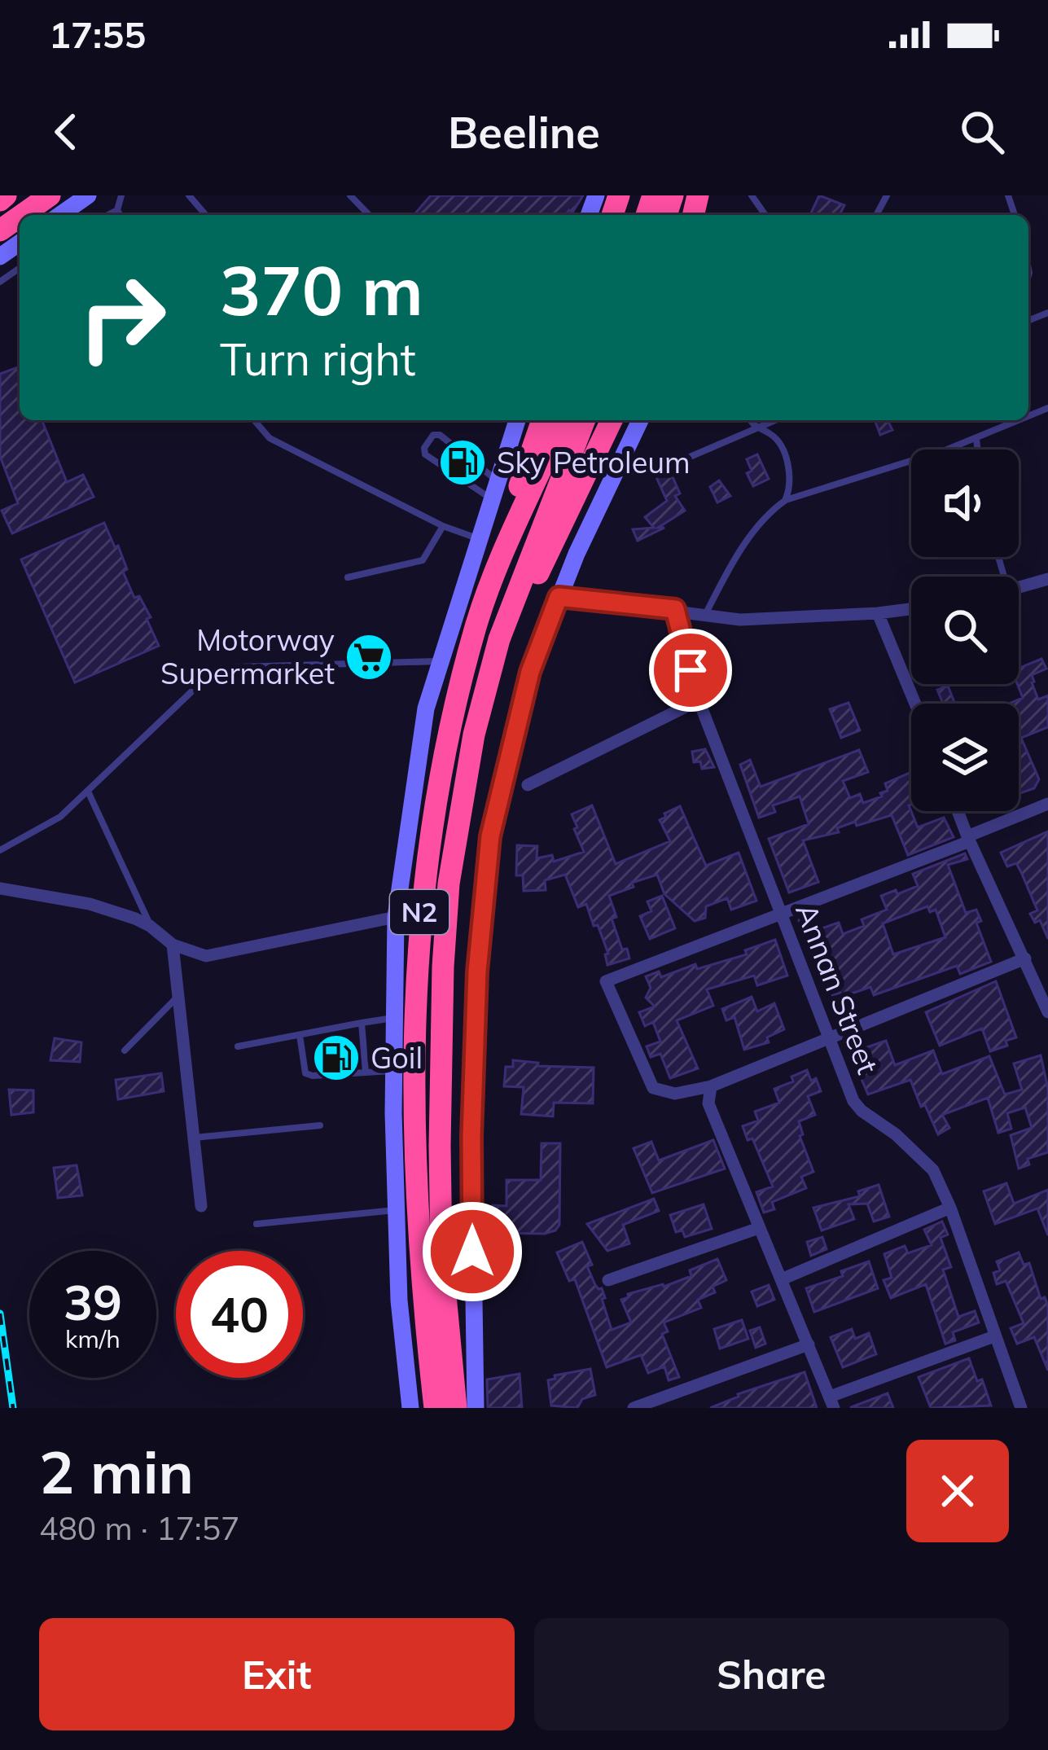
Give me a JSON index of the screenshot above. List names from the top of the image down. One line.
{"streets":{"highway":["N2"],"street":["Annan Street"]},"places":{"fuel station":["Sky Petroleum","Goil"],"supermarket":["Motorway Supermarket"]},"page":{"status":"17:55","header":"Beeline","turn":["370 m","Turn right"],"speed":"39 km/h","limit":"40","heading":["2 min","480 m · 17:57"],"buttons":["Exit","Share"]}}
